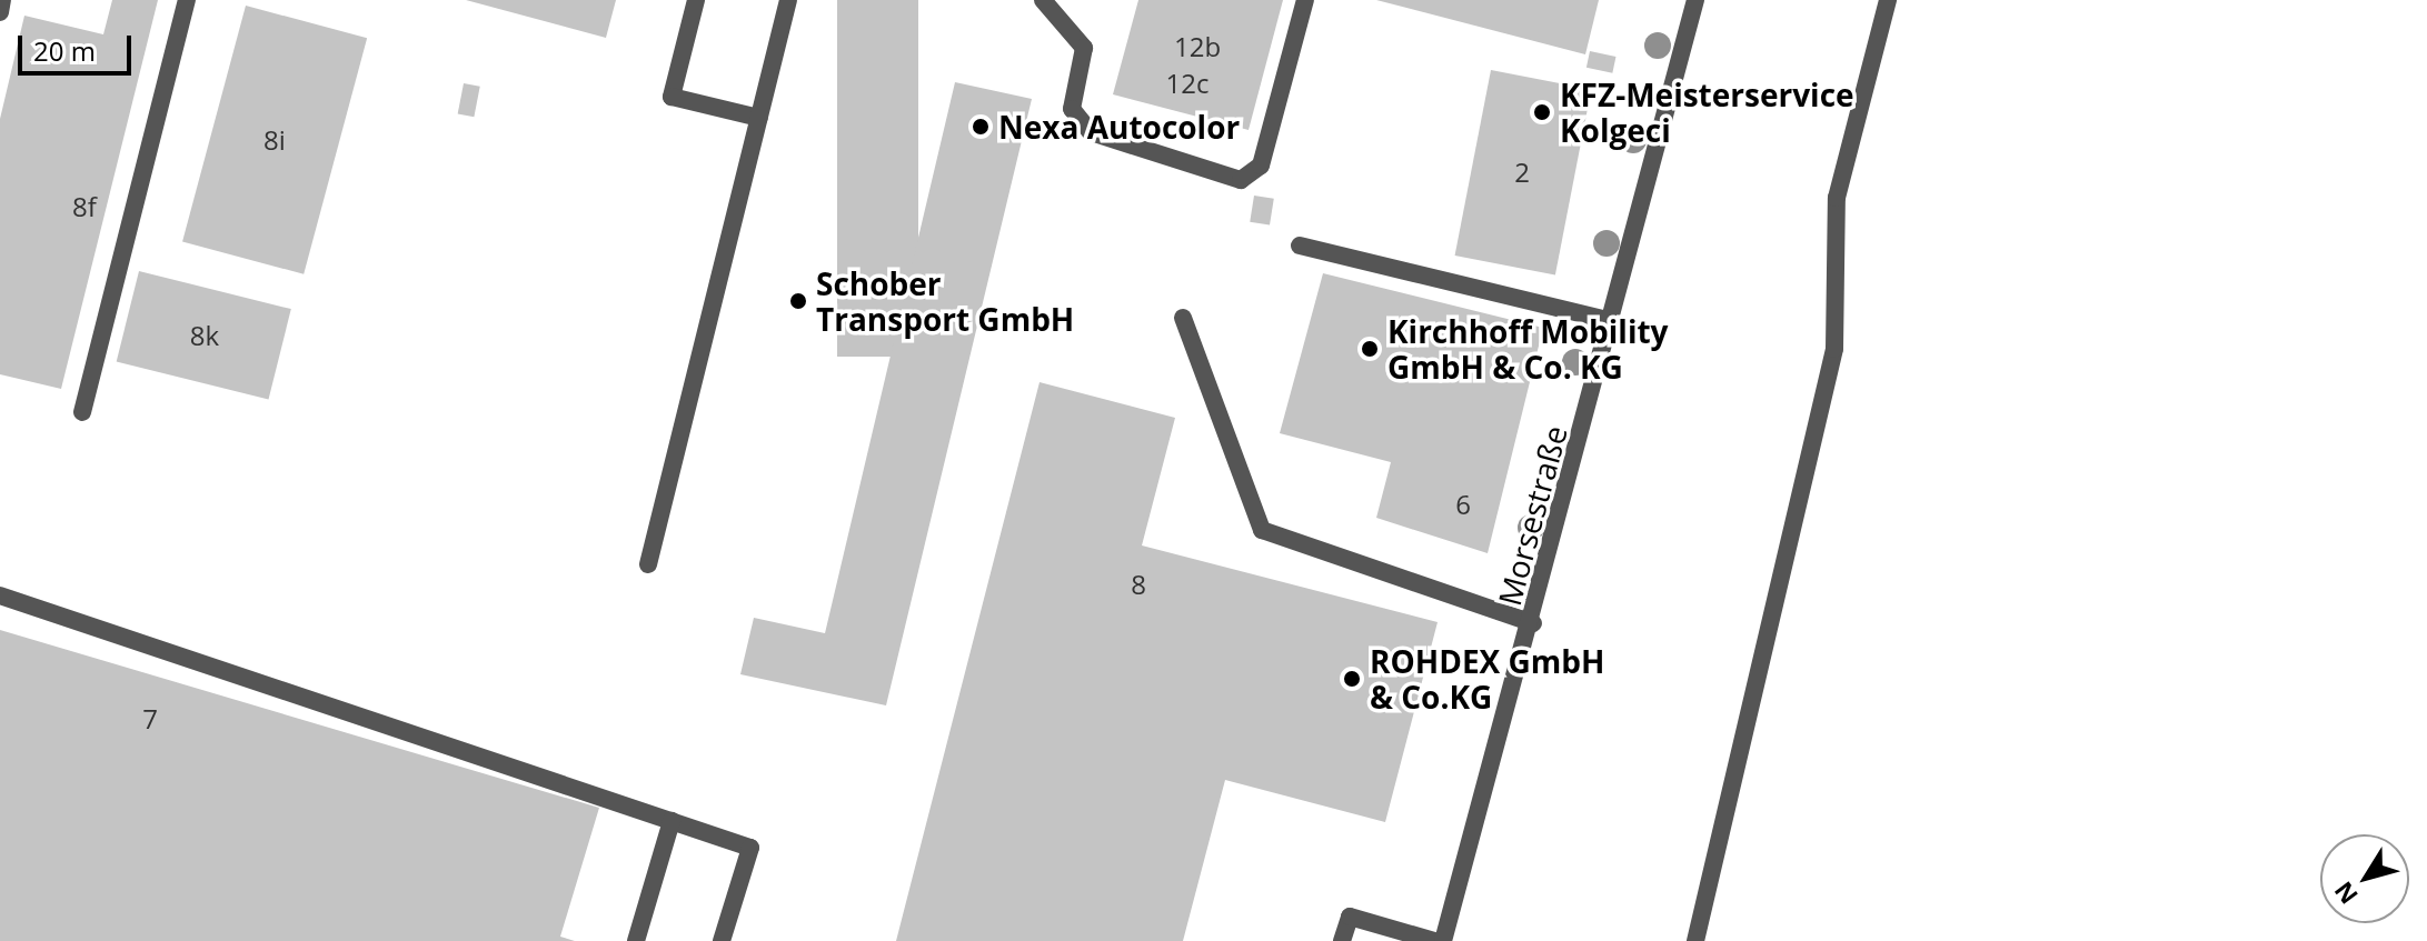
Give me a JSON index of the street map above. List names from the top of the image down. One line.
{"streets":{"street":["Morsestraße"]},"places":["KFZ-Meisterservice Kolgeci","Nexa Autocolor","Schober Transport GmbH","Kirchhoff Mobility GmbH & Co. KG","ROHDEX GmbH & Co.KG"],"house_numbers":["12b","12c","8i","2","8f","8k","6","8","7"],"scale_bar":"20 m","north":"bottom left"}
